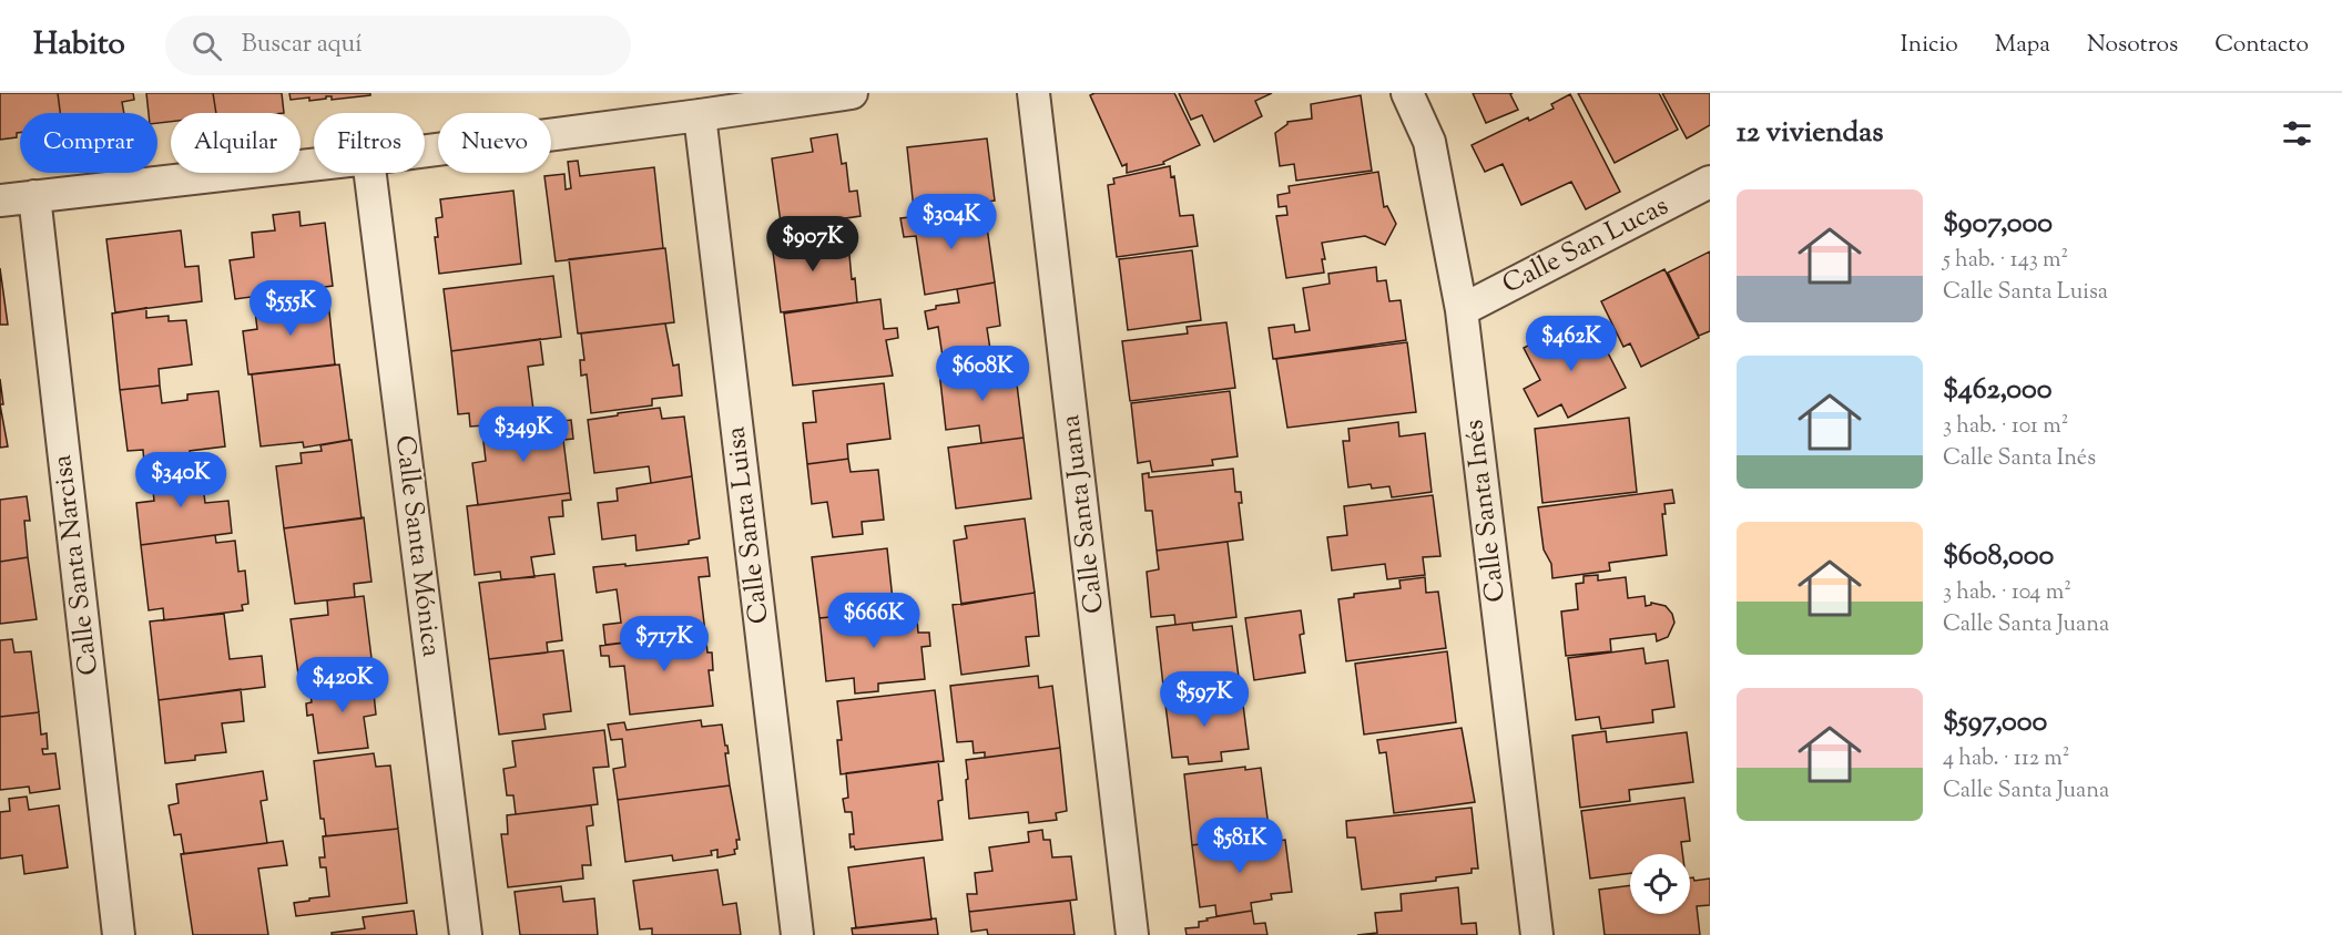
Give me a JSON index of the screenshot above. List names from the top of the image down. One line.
{"streets":{"street":["Calle San Lucas","Calle Santa Inés","Calle Santa Juana","Calle Santa Luisa","Calle Santa Mónica","Calle Santa Narcisa"]},"crossings":[["Calle San Lucas","Calle Santa Inés"]],"page":{"header":"Habito","search":"Buscar aquí","nav":["Inicio","Mapa","Nosotros","Contacto"],"heading":"12 viviendas","chip":["Comprar","Alquilar","Filtros","Nuevo"],"list":[{"name":"$907,000","note":"5 hab. · 143 m² · Calle Santa Luisa"},{"name":"$462,000","note":"3 hab. · 101 m² · Calle Santa Inés"},{"name":"$608,000","note":"3 hab. · 104 m² · Calle Santa Juana"},{"name":"$597,000","note":"4 hab. · 112 m² · Calle Santa Juana"}],"price":["$304K","$907K","$555K","$462K","$608K","$349K","$340K","$666K","$717K","$420K","$597K","$581K"]}}
